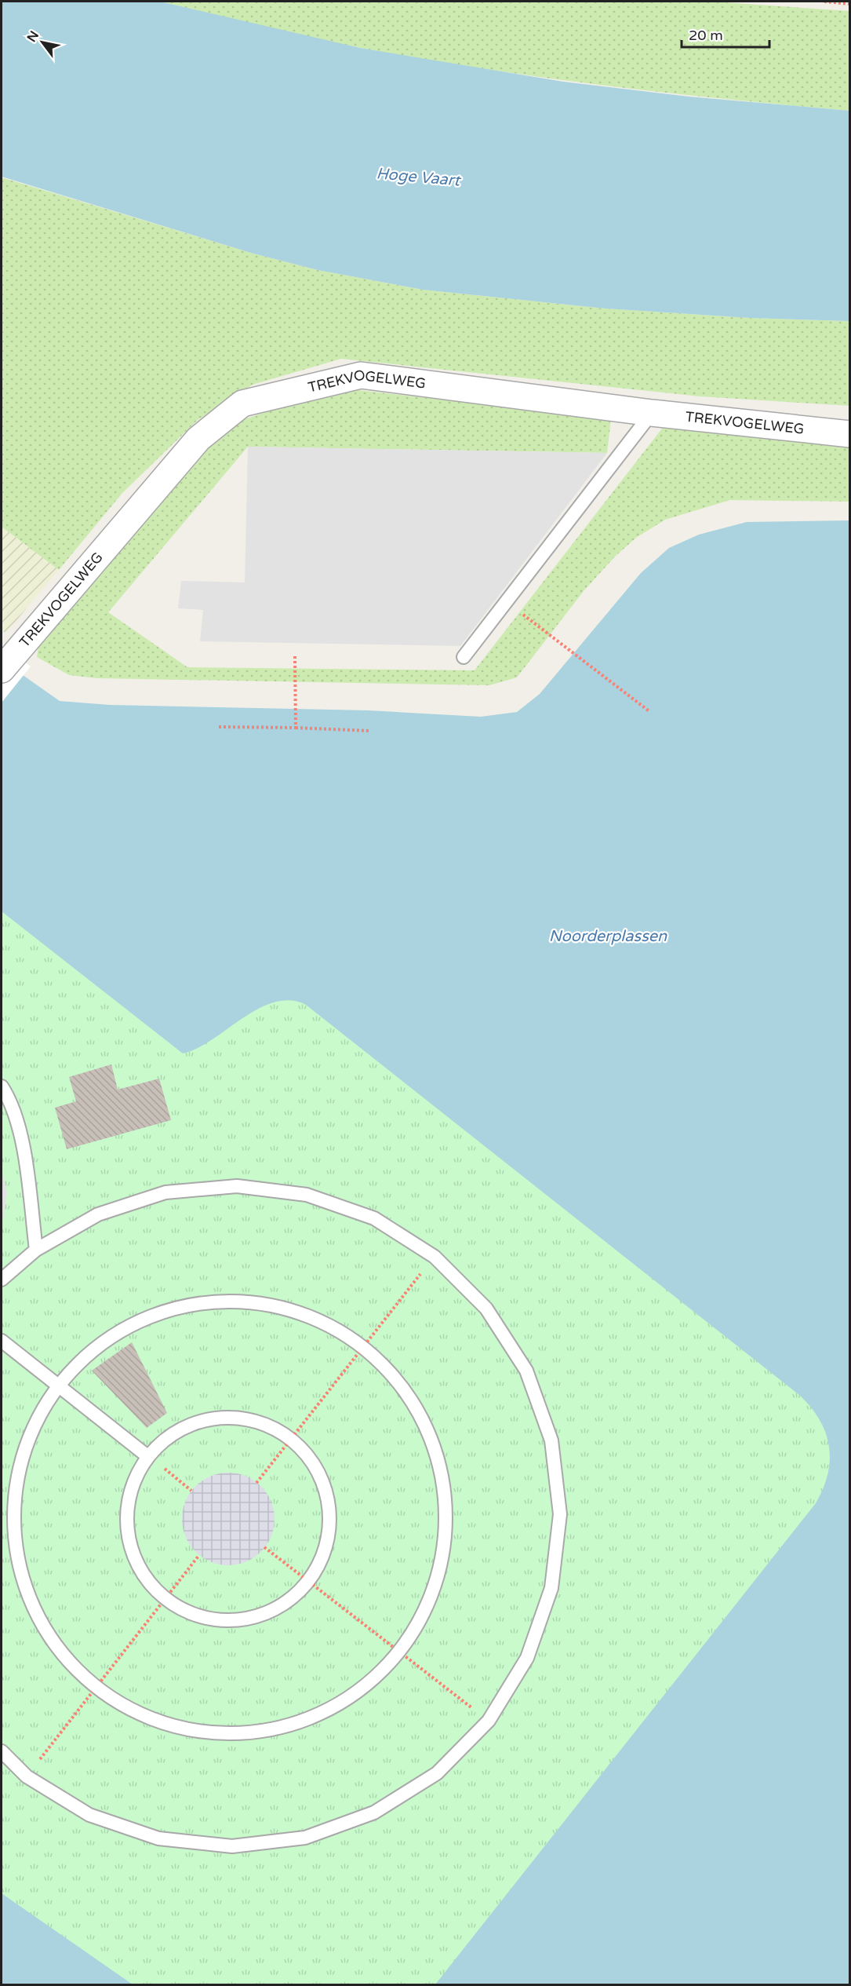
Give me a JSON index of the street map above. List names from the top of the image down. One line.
{"streets":{"street":["TREKVOGELWEG"]},"water":["Hoge Vaart","Noorderplassen"],"scale_bar":"20 m","north":"top left"}
